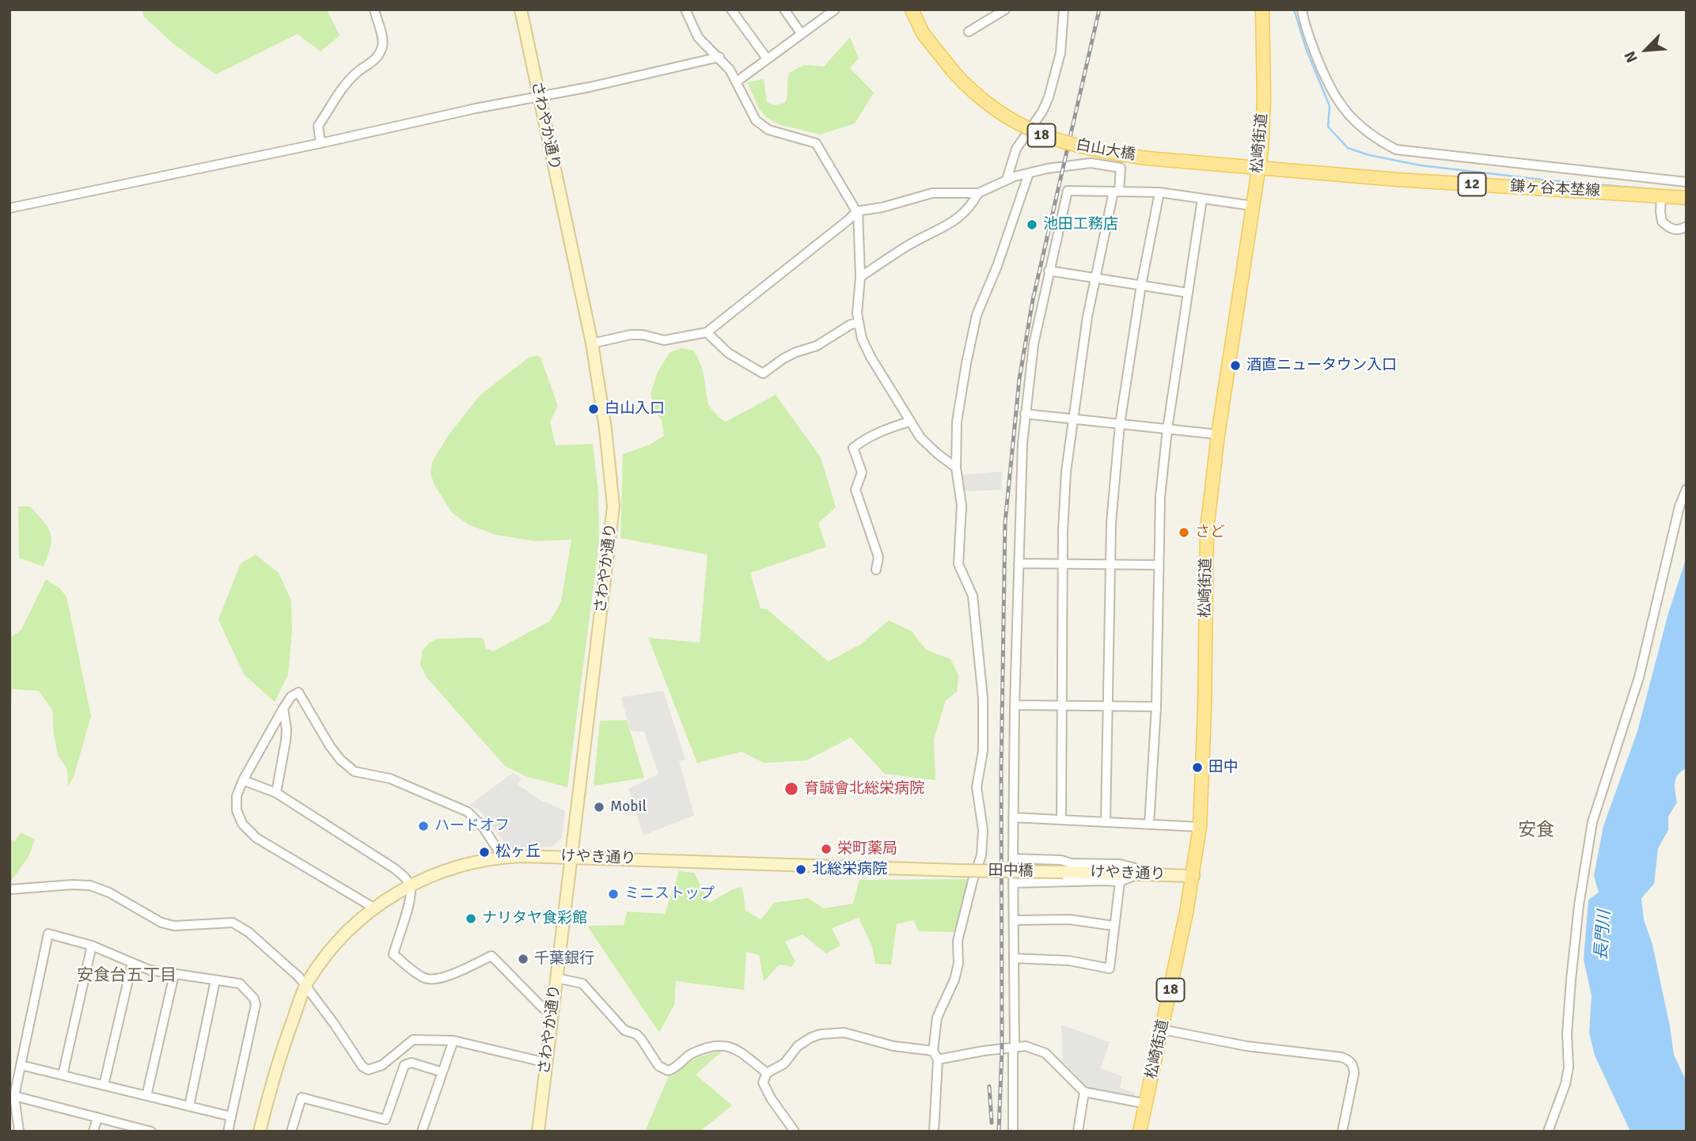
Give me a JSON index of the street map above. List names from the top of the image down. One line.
{"streets":{"main road":["18","松崎街道","白山大橋","12","鎌ヶ谷本埜線"],"street":["さわやか通り","けやき通り","田中橋"]},"crossings":[["さわやか通り","けやき通り"],["松崎街道","白山大橋"],["松崎街道","鎌ヶ谷本埜線"],["松崎街道","けやき通り"],["白山大橋","鎌ヶ谷本埜線"],["けやき通り","田中橋"]],"districts":["安食","安食台五丁目"],"water":["長門川"],"places":["池田工務店","酒直ニュータウン入口","白山入口","さど","田中","育誠會北総栄病院","Mobil","ハードオフ","栄町薬局","松ヶ丘","北総栄病院","ミニストップ","ナリタヤ食彩館","千葉銀行"],"north":"bottom left"}
